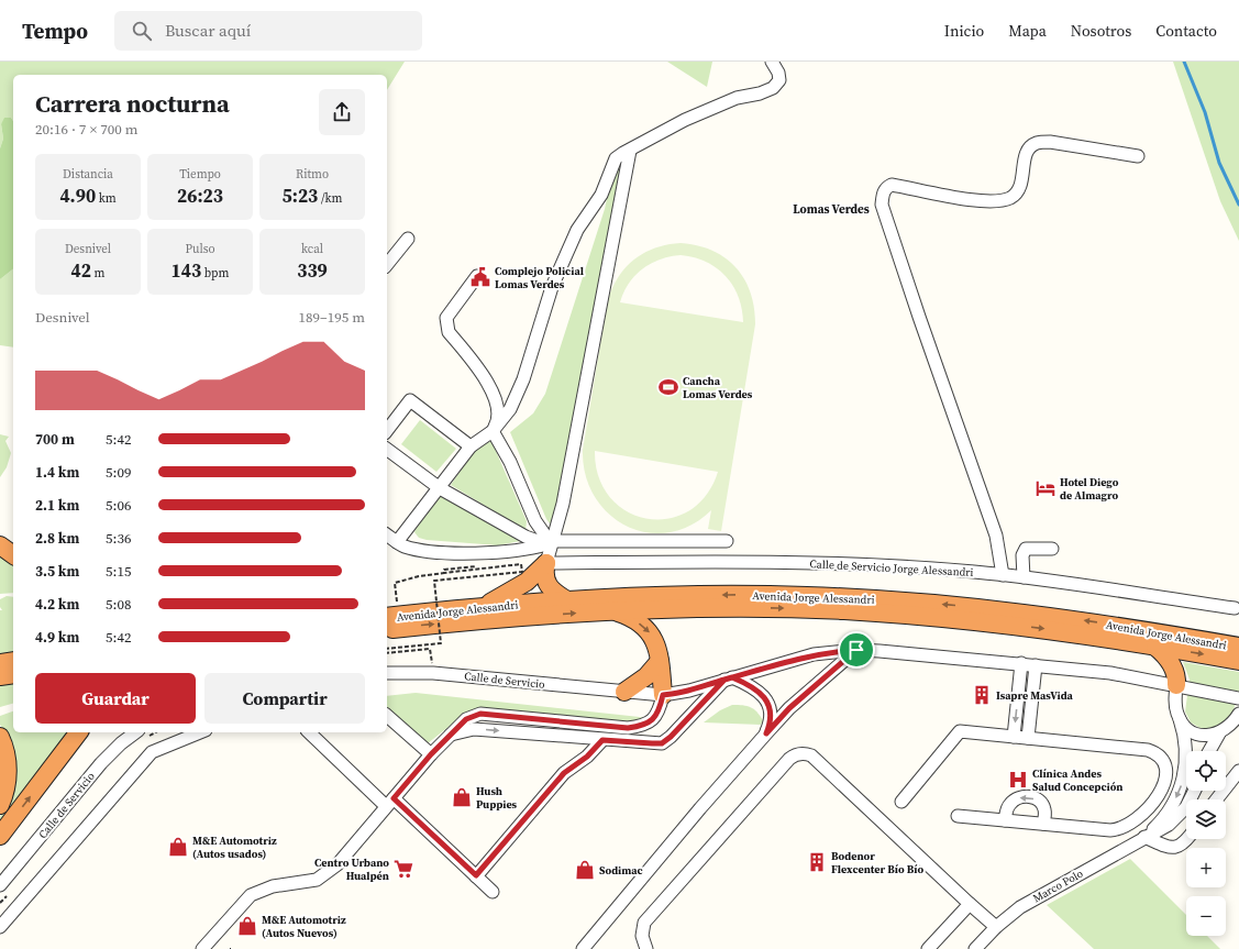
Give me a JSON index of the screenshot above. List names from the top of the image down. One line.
{"streets":{"highway":["Avenida Jorge Alessandri"],"street":["Calle de Servicio Jorge Alessandri","Calle de Servicio","Marco Polo"]},"districts":["Lomas Verdes"],"places":{"public building":["Complejo Policial Lomas Verdes"],"sports":["Cancha Lomas Verdes"],"hotel":["Hotel Diego de Almagro"],"building":["Isapre MasVida","Bodenor Flexcenter Bío Bío"],"hospital":["Clínica Andes Salud Concepción"],"shop":["Hush Puppies","M&E Automotriz (Autos usados)","Sodimac","M&E Automotriz (Autos Nuevos)"],"supermarket":["Centro Urbano Hualpén"]},"page":{"header":"Tempo","search":"Buscar aquí","nav":["Inicio","Mapa","Nosotros","Contacto"],"heading":["Carrera nocturna","20:16 · 7 × 700 m"],"stats":[["Distancia","4.90 km"],["Tiempo","26:23"],["Ritmo","5:23 /km"],["Desnivel","42 m"],["Pulso","143 bpm"],["kcal","339"]],"chart":["Desnivel","189–195 m"],"list":[{"name":"700 m","note":"5:42"},{"name":"1.4 km","note":"5:09"},{"name":"2.1 km","note":"5:06"},{"name":"2.8 km","note":"5:36"},{"name":"3.5 km","note":"5:15"},{"name":"4.2 km","note":"5:08"},{"name":"4.9 km","note":"5:42"}],"buttons":["Guardar","Compartir"],"map_buttons":["+","−"]}}
